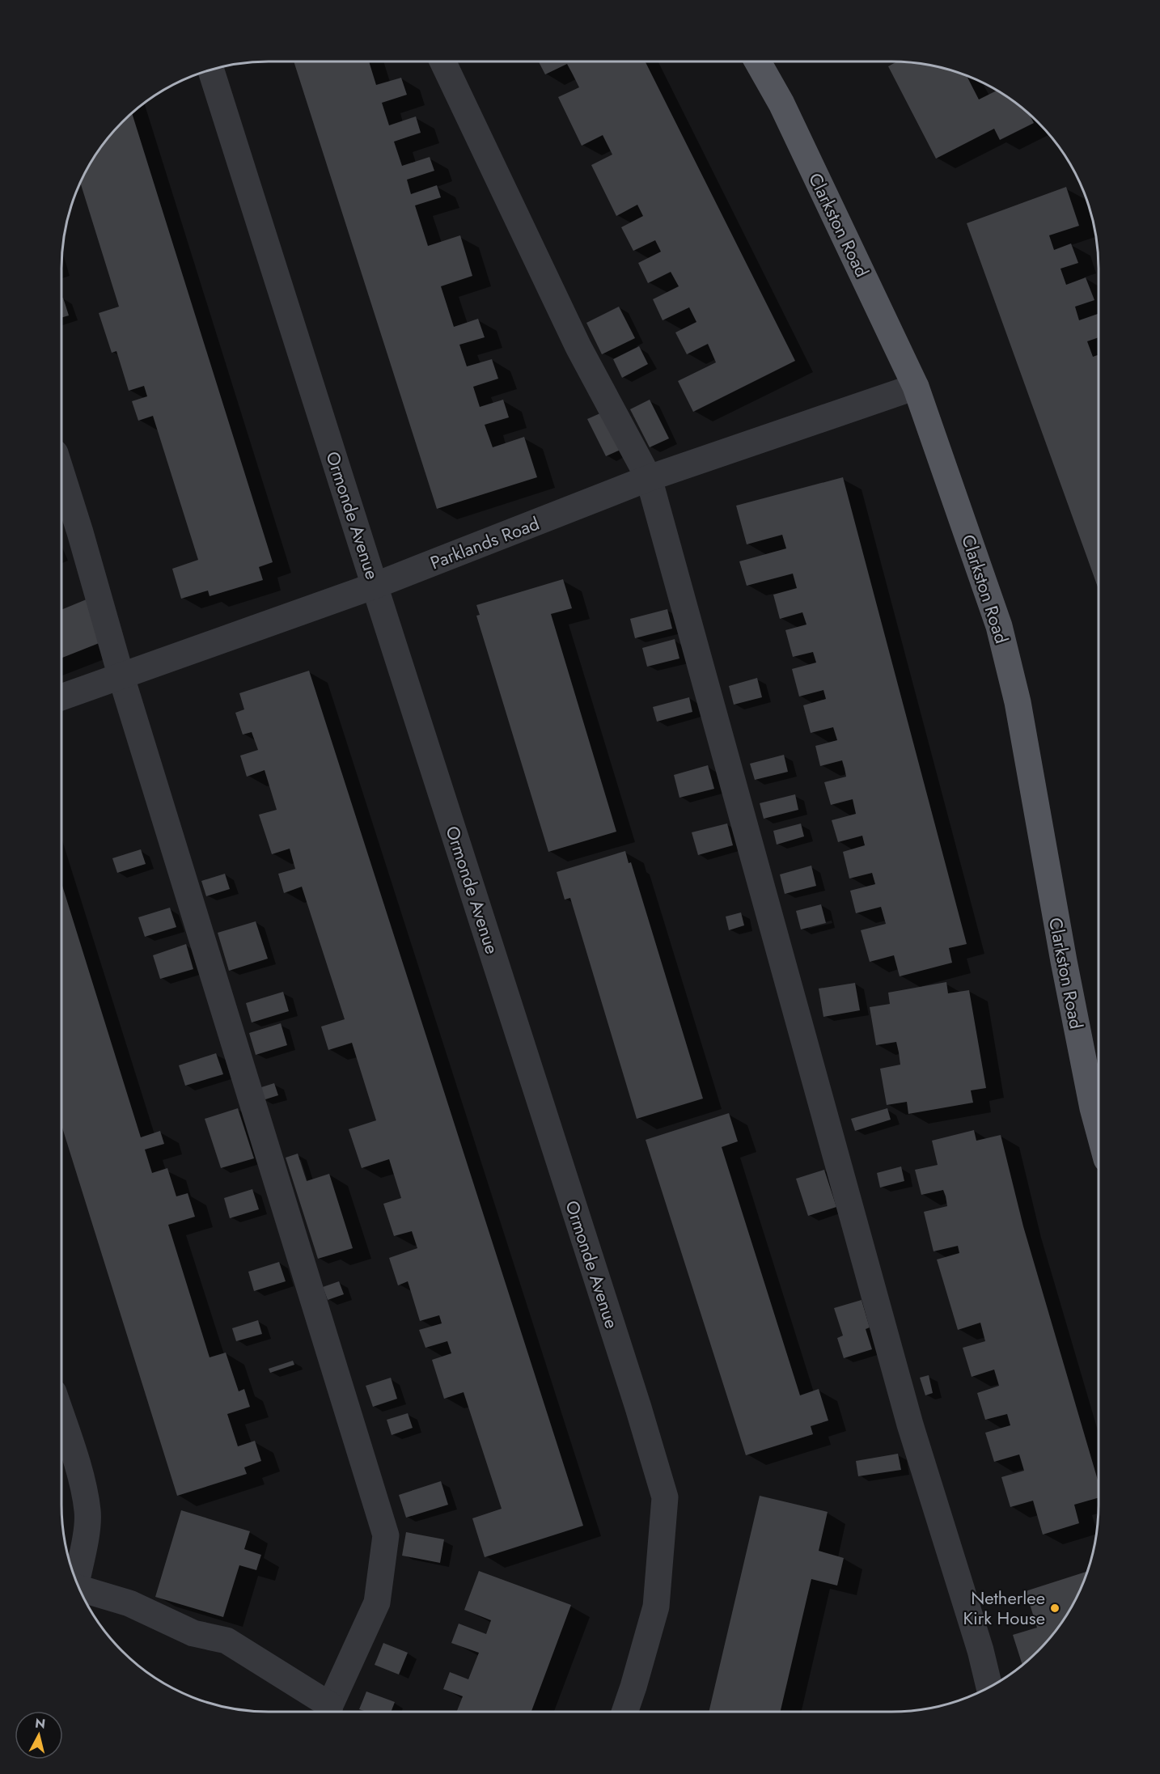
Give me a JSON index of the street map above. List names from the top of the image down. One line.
{"streets":{"main road":["Clarkston Road"],"street":["Ormonde Avenue","Parklands Road"]},"crossings":[["Clarkston Road","Parklands Road"],["Ormonde Avenue","Parklands Road"]],"places":["Netherlee Kirk House"],"north":"top"}
